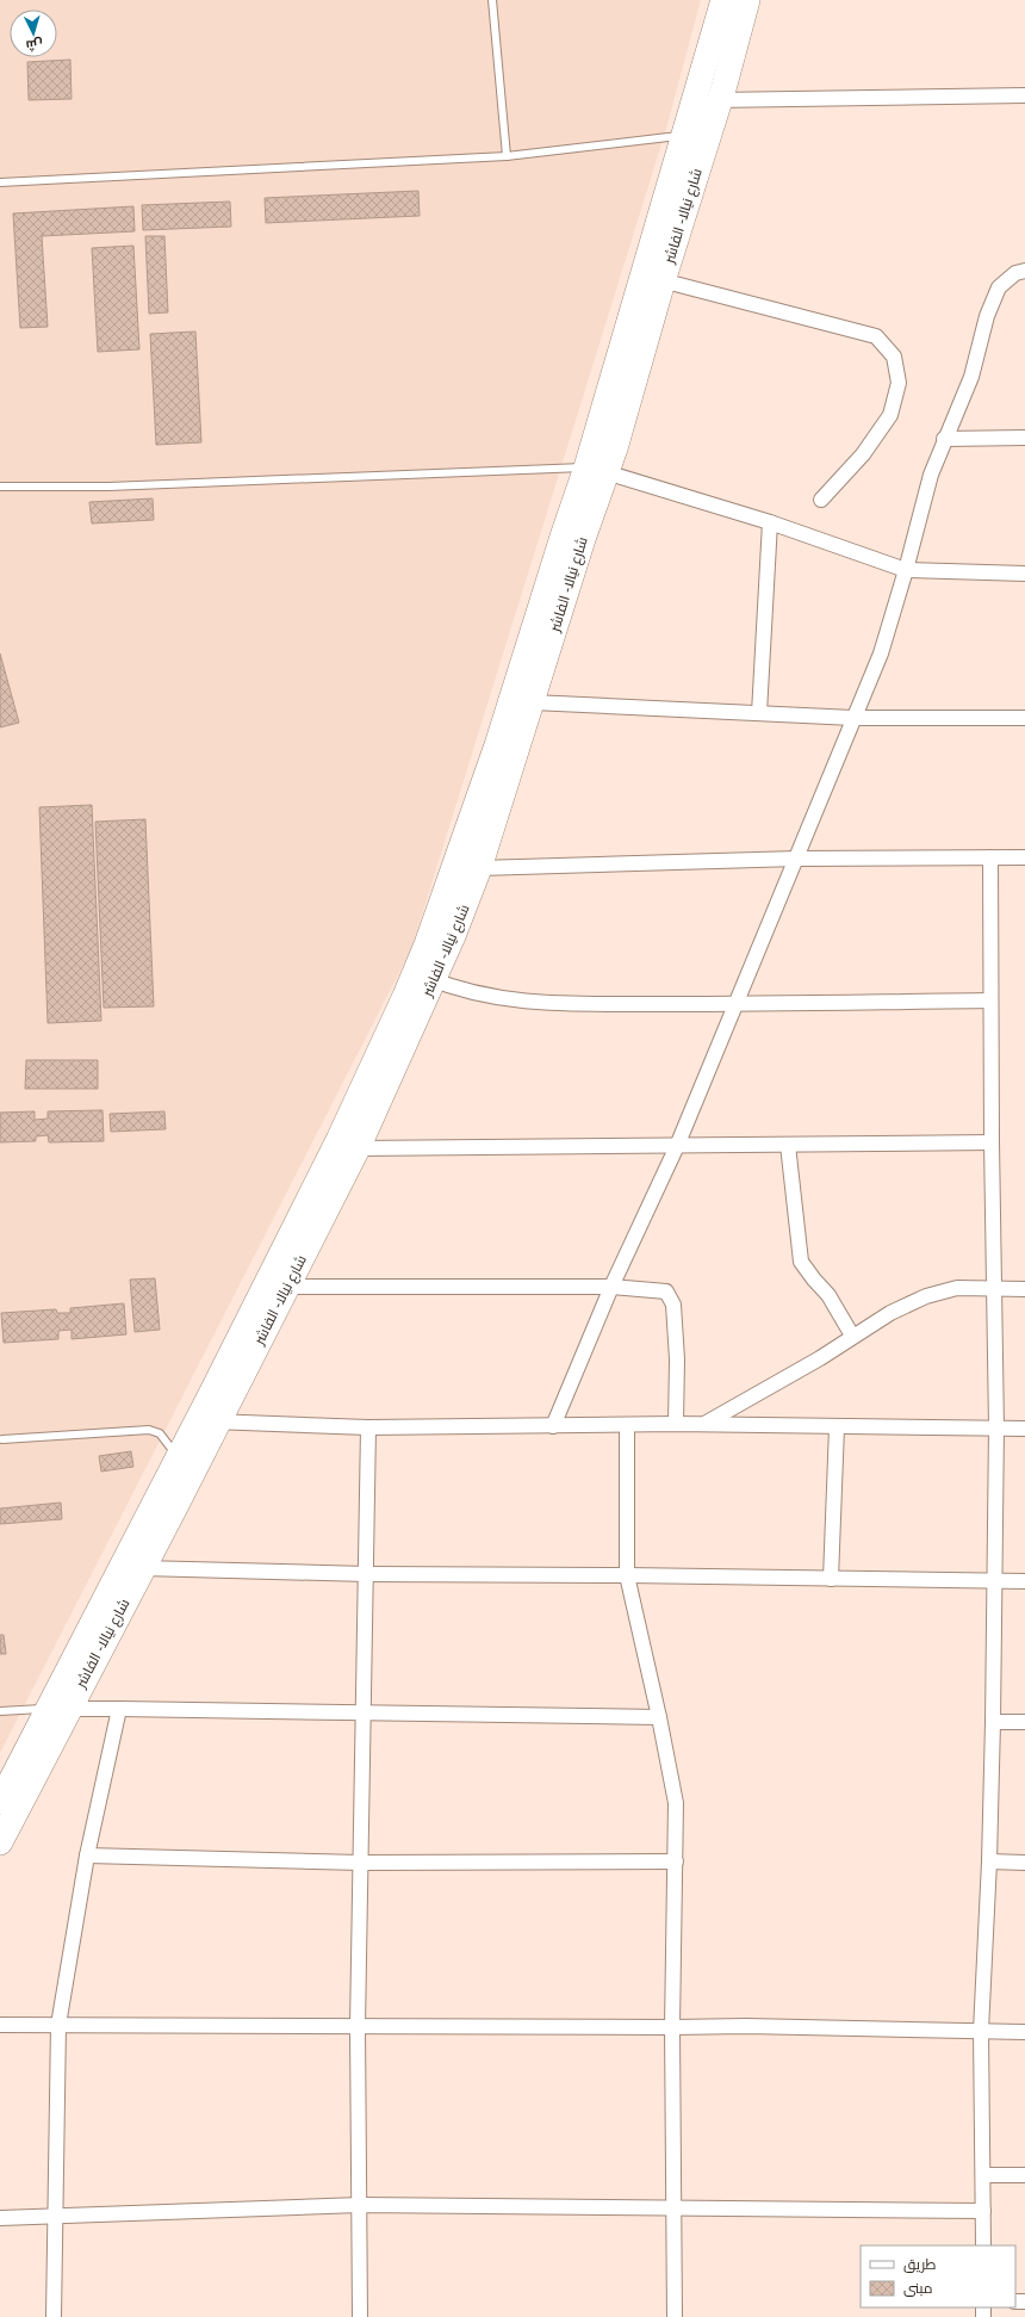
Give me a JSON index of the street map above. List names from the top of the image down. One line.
{"streets":{"highway":["شارع نيالا - الفاشر"]},"legend":["طريق","مبنى"],"north":"bottom"}
